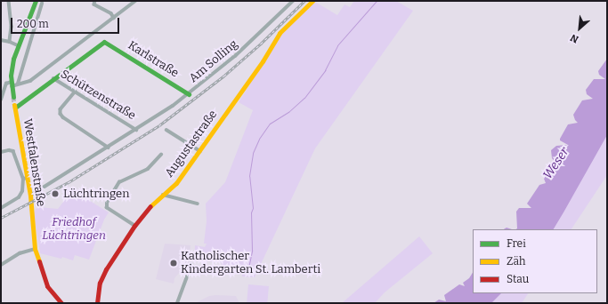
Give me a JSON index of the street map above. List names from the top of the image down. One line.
{"streets":{"street":["Karlstraße","Am Solling","Schützenstraße","Augustastraße","Westfalenstraße"]},"crossings":[["Karlstraße","Am Solling"],["Karlstraße","Schützenstraße"],["Am Solling","Schützenstraße"],["Am Solling","Westfalenstraße"],["Schützenstraße","Westfalenstraße"]],"water":["Weser"],"parks":["Friedhof Lüchtringen"],"places":["Lüchtringen","Katholischer Kindergarten St. Lamberti"],"legend":["Frei","Zäh","Stau"],"scale_bar":"200 m","north":"bottom left"}
